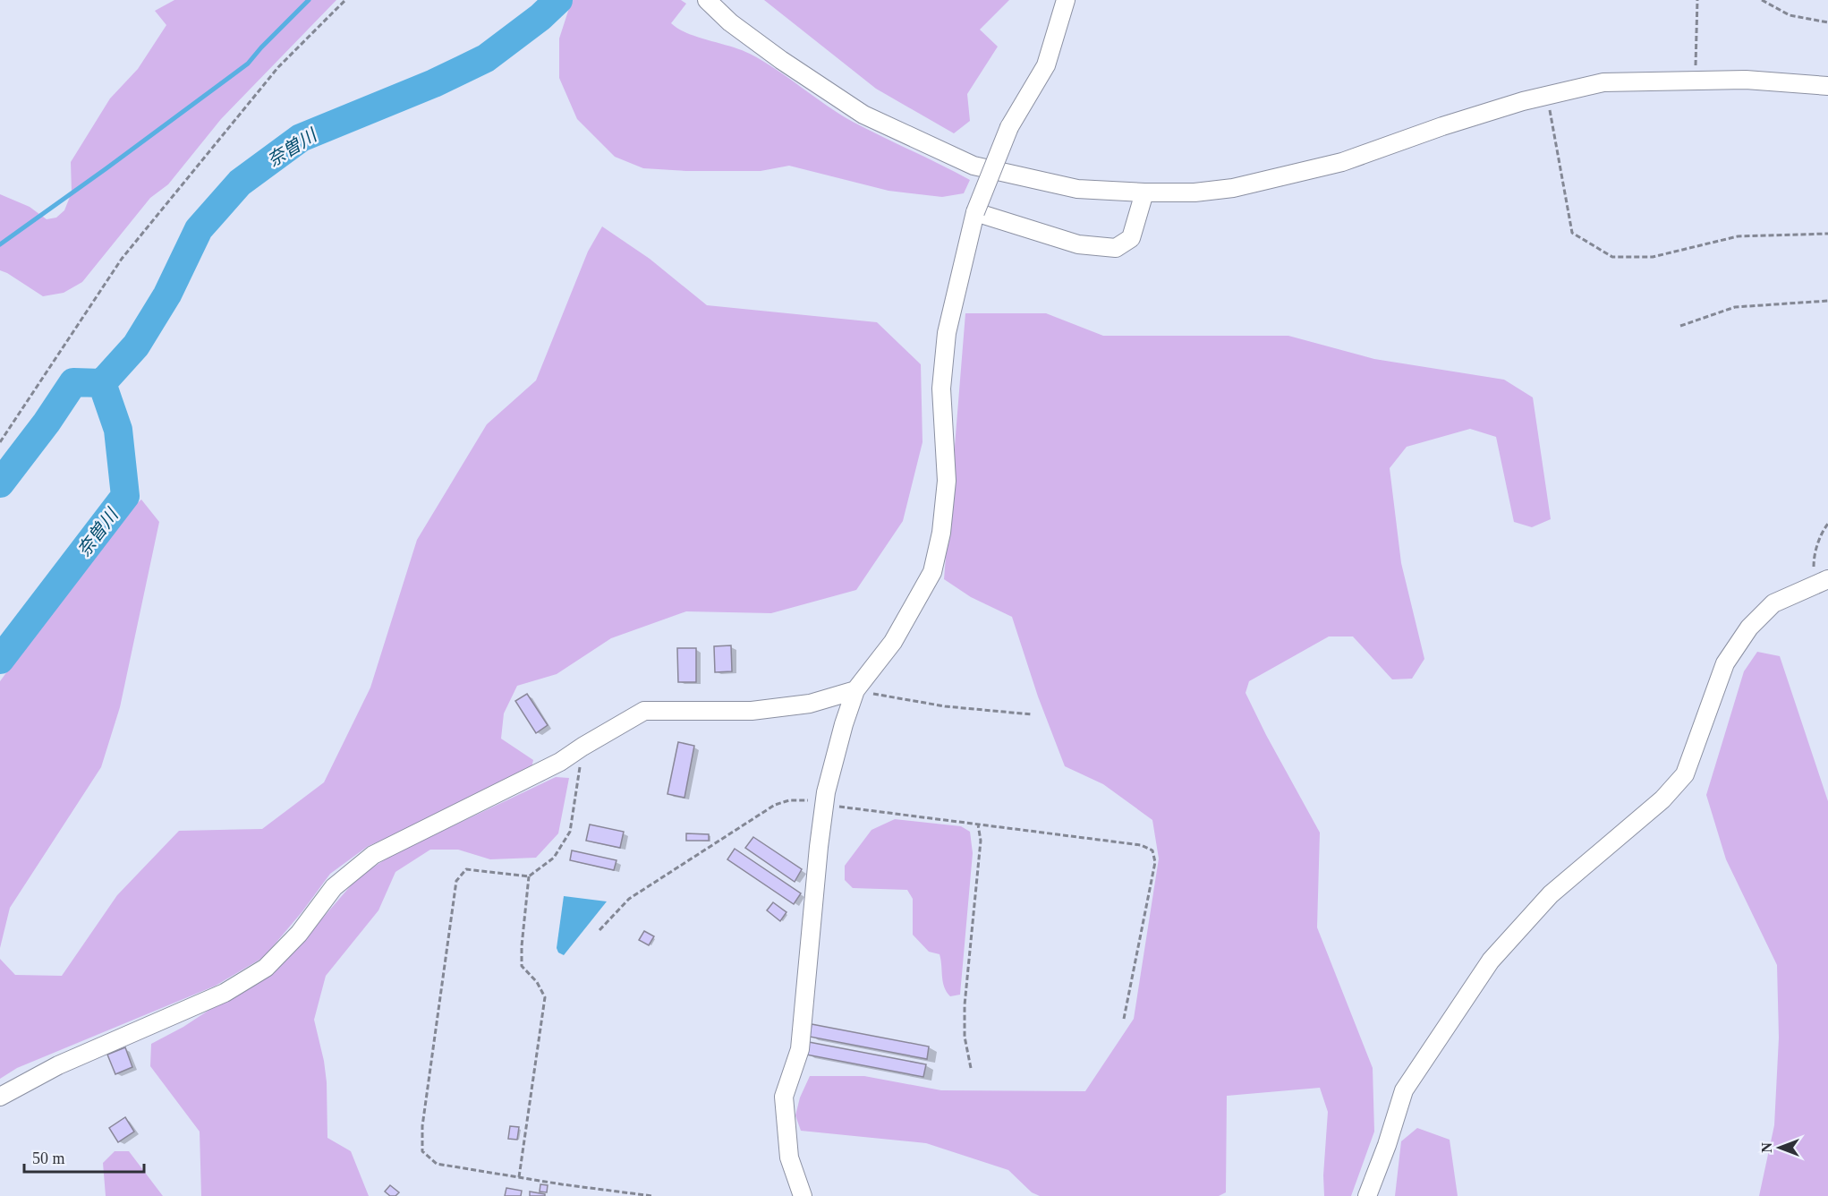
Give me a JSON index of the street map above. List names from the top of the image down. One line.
{"water":["奈曽川"],"scale_bar":"50 m","north":"left"}
